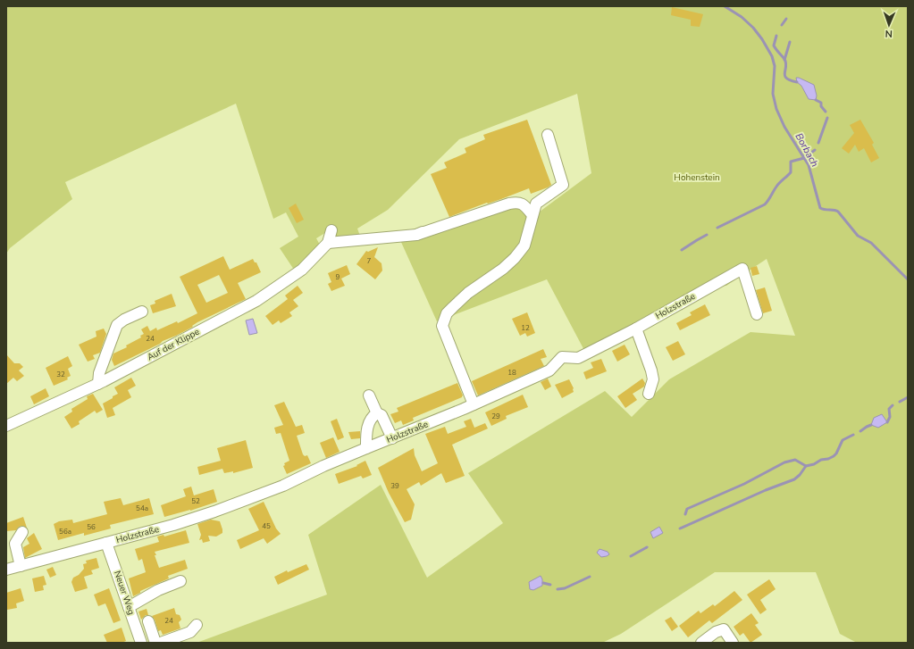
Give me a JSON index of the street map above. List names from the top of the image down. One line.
{"streets":{"street":["Holzstraße","Auf der Klippe","Neuer Weg"]},"crossings":[["Holzstraße","Neuer Weg"]],"water":["Borbach"],"parks":["Hohenstein"],"house_numbers":["7","9","12","24","18","32","29","39","52","54a","45","56","56a","24"],"north":"bottom"}
